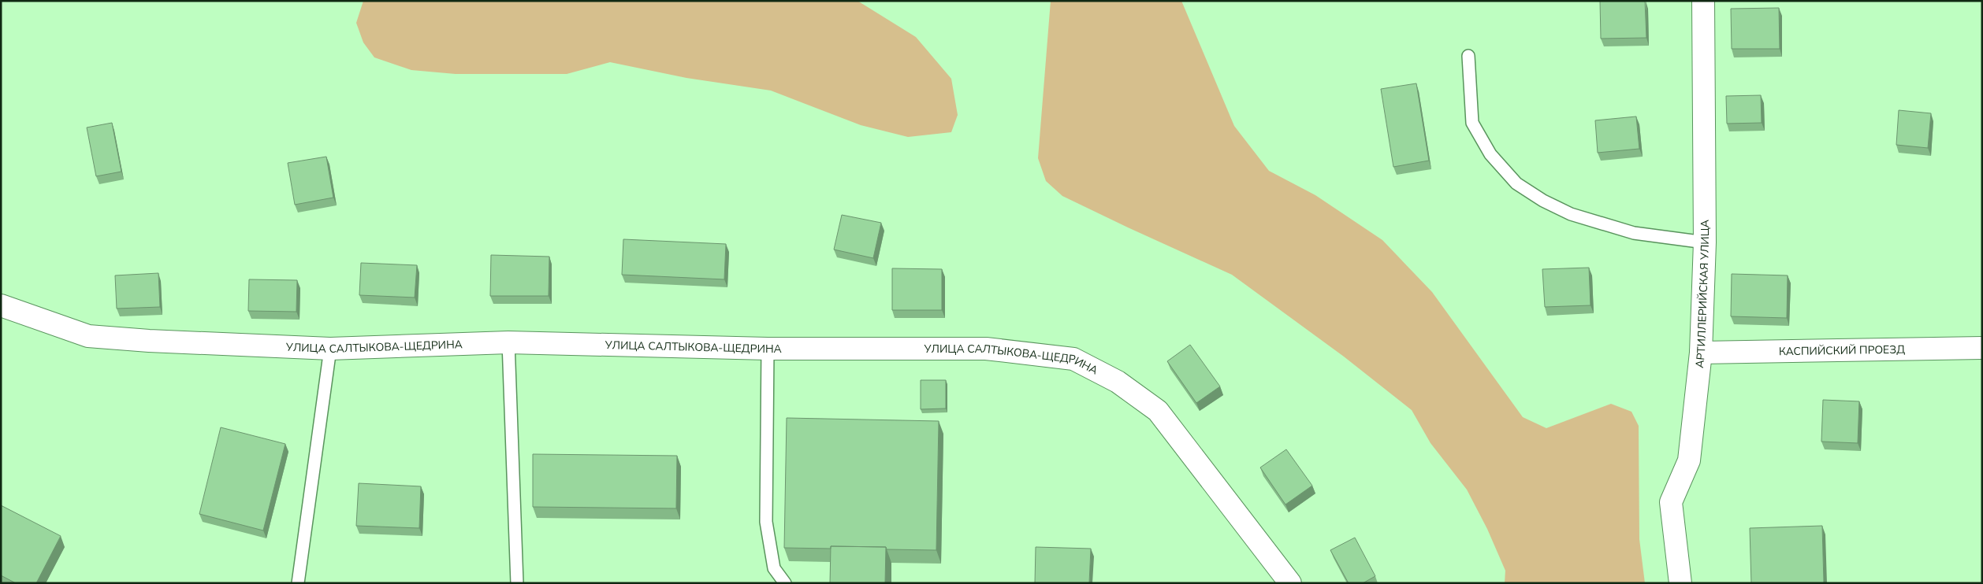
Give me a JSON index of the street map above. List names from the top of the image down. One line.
{"streets":{"street":["АРТИЛЛЕРИЙСКАЯ УЛИЦА","УЛИЦА САЛТЫКОВА-ЩЕДРИНА","КАСПИЙСКИЙ ПРОЕЗД"]},"crossings":[["АРТИЛЛЕРИЙСКАЯ УЛИЦА","КАСПИЙСКИЙ ПРОЕЗД"]]}
